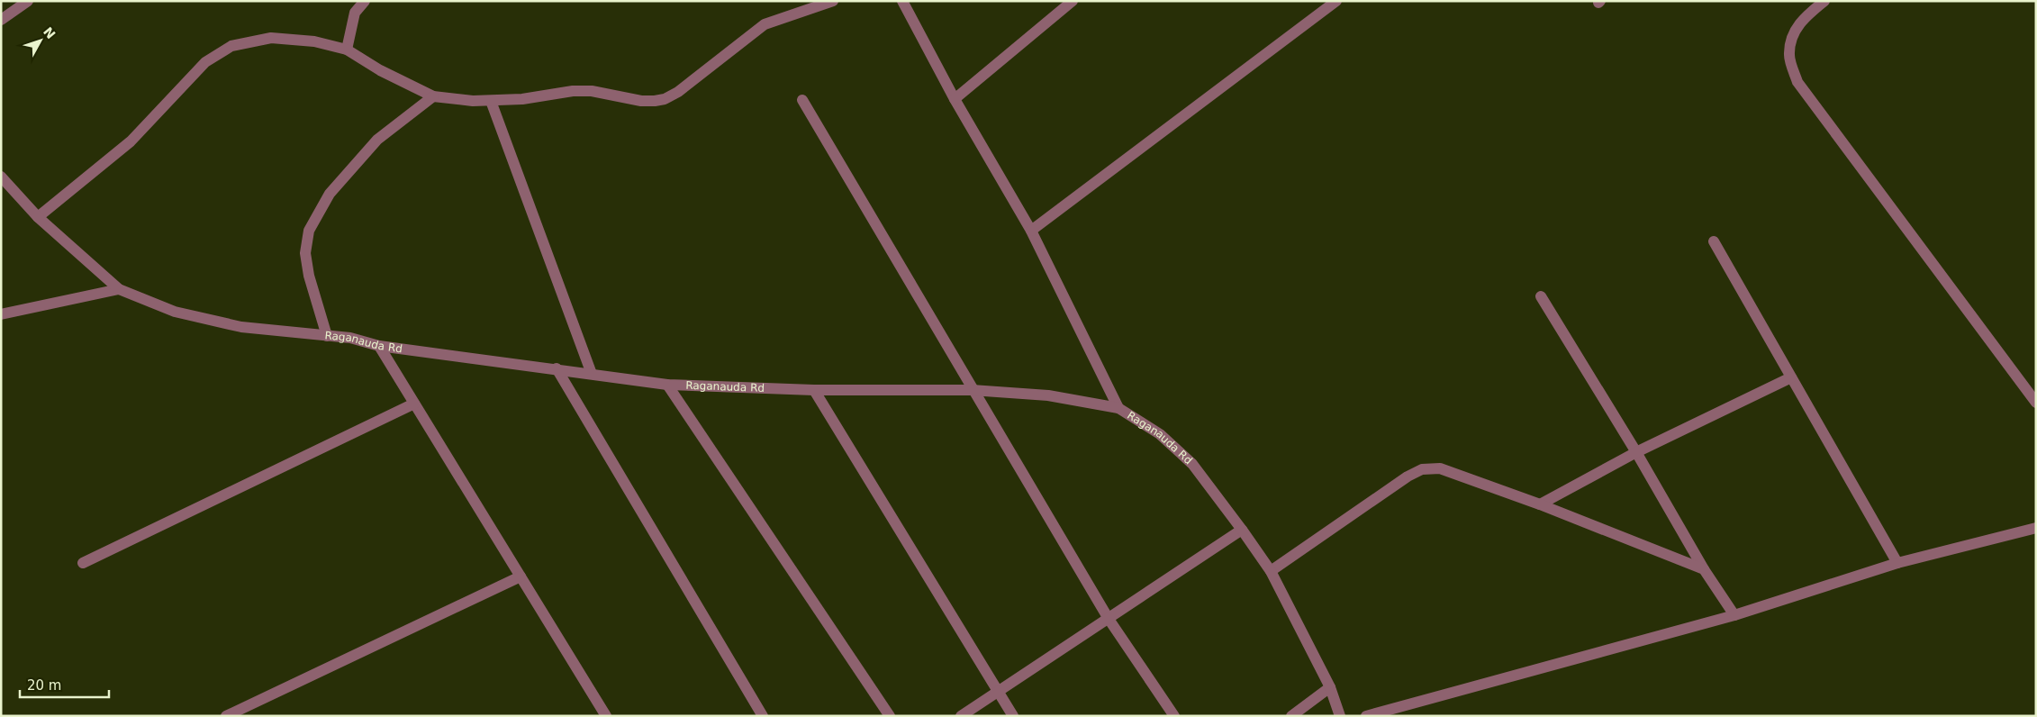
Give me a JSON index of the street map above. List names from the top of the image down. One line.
{"streets":{"street":["Raganauda Rd"]},"scale_bar":"20 m","north":"top right"}
